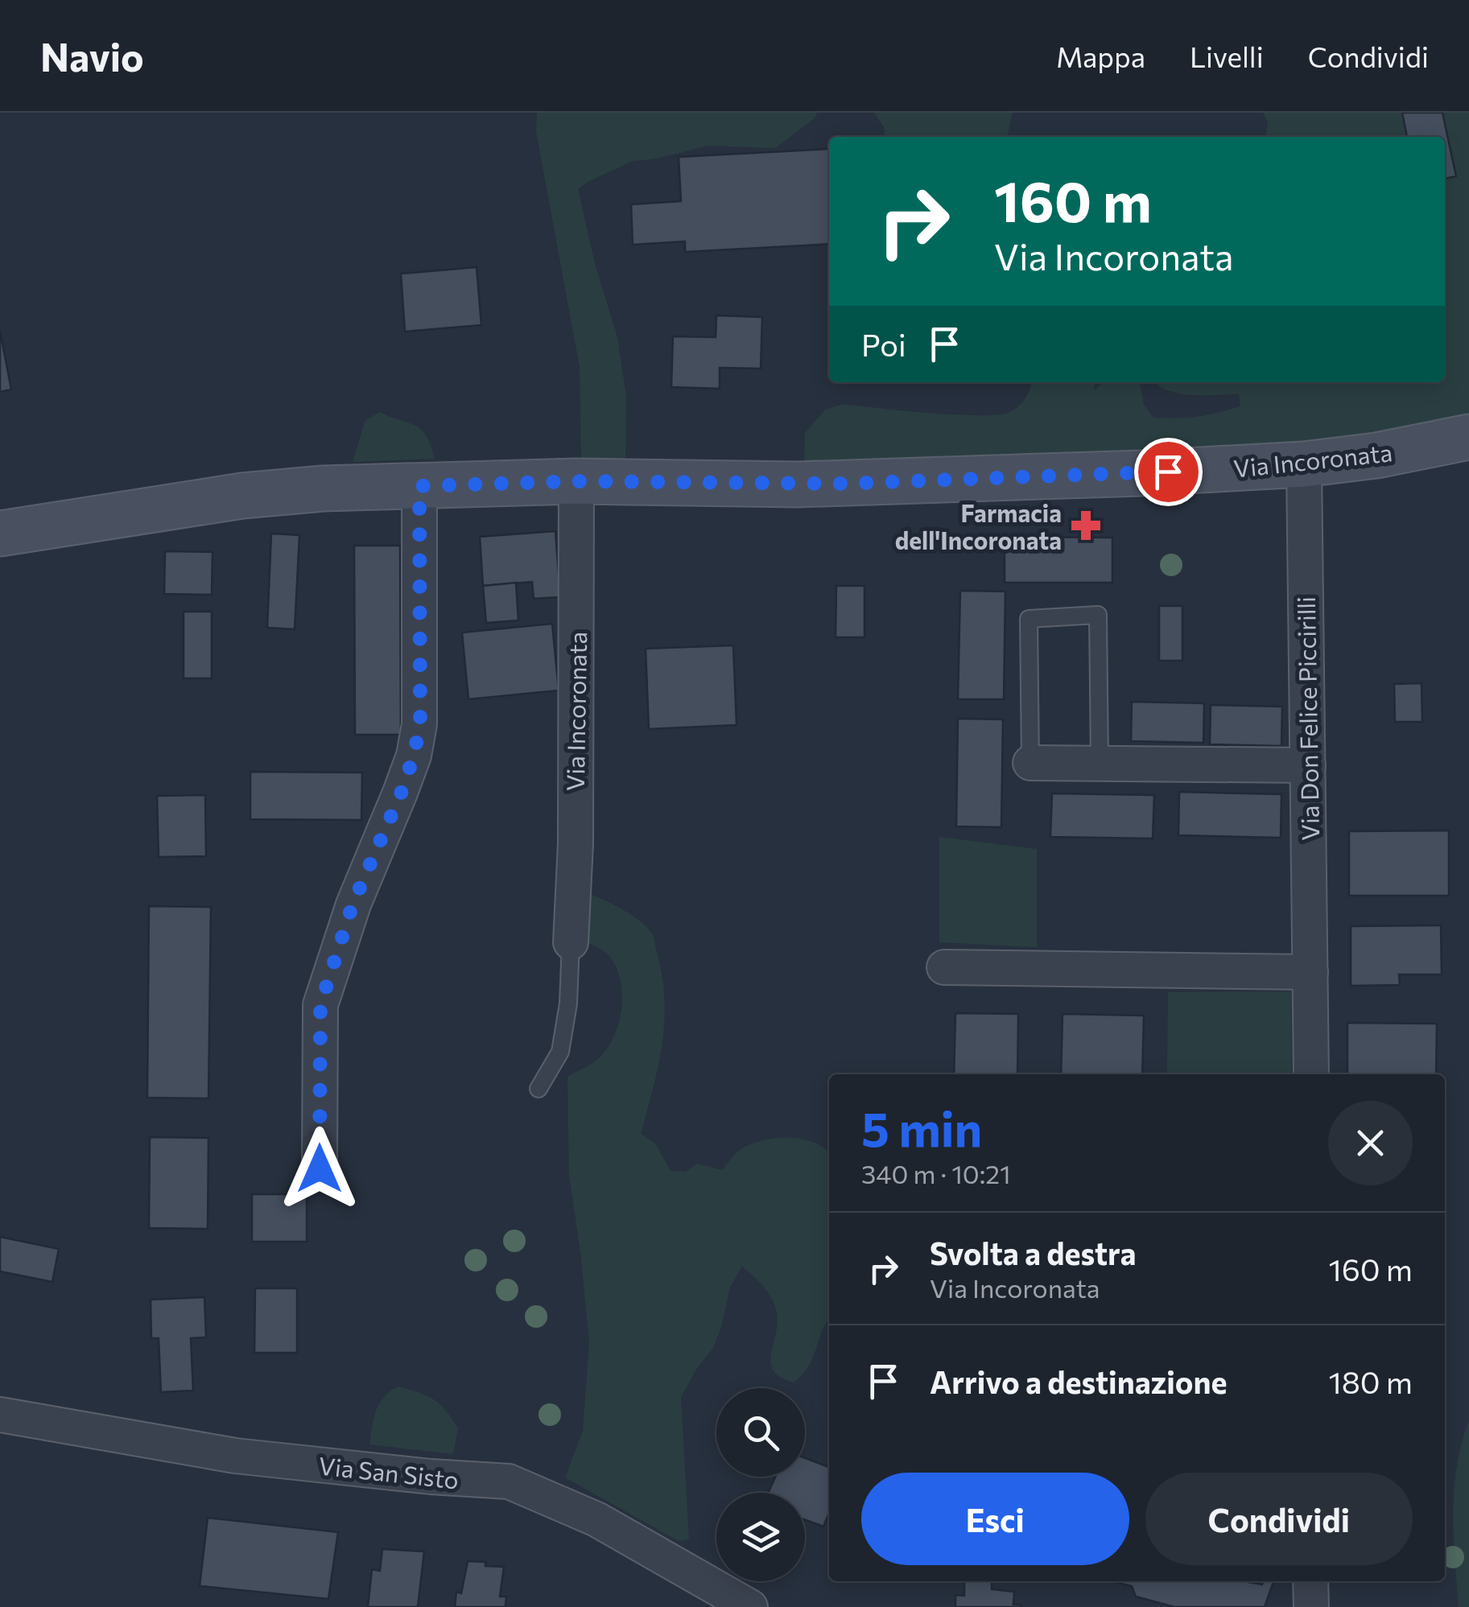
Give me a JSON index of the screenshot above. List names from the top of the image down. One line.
{"streets":{"main road":["Via Incoronata"],"street":["Via Don Felice Piccirilli","Via San Sisto"]},"crossings":[["Via Incoronata","Via Don Felice Piccirilli"]],"places":{"pharmacy":["Farmacia dell'Incoronata"]},"page":{"header":"Navio","nav":["Mappa","Livelli","Condividi"],"turn":["160 m","Via Incoronata"],"then":"Poi","heading":["5 min","340 m · 10:21"],"list":[{"name":"Svolta a destra","note":"Via Incoronata","value":"160 m"},{"name":"Arrivo a destinazione","value":"180 m"}],"buttons":["Esci","Condividi"]}}
